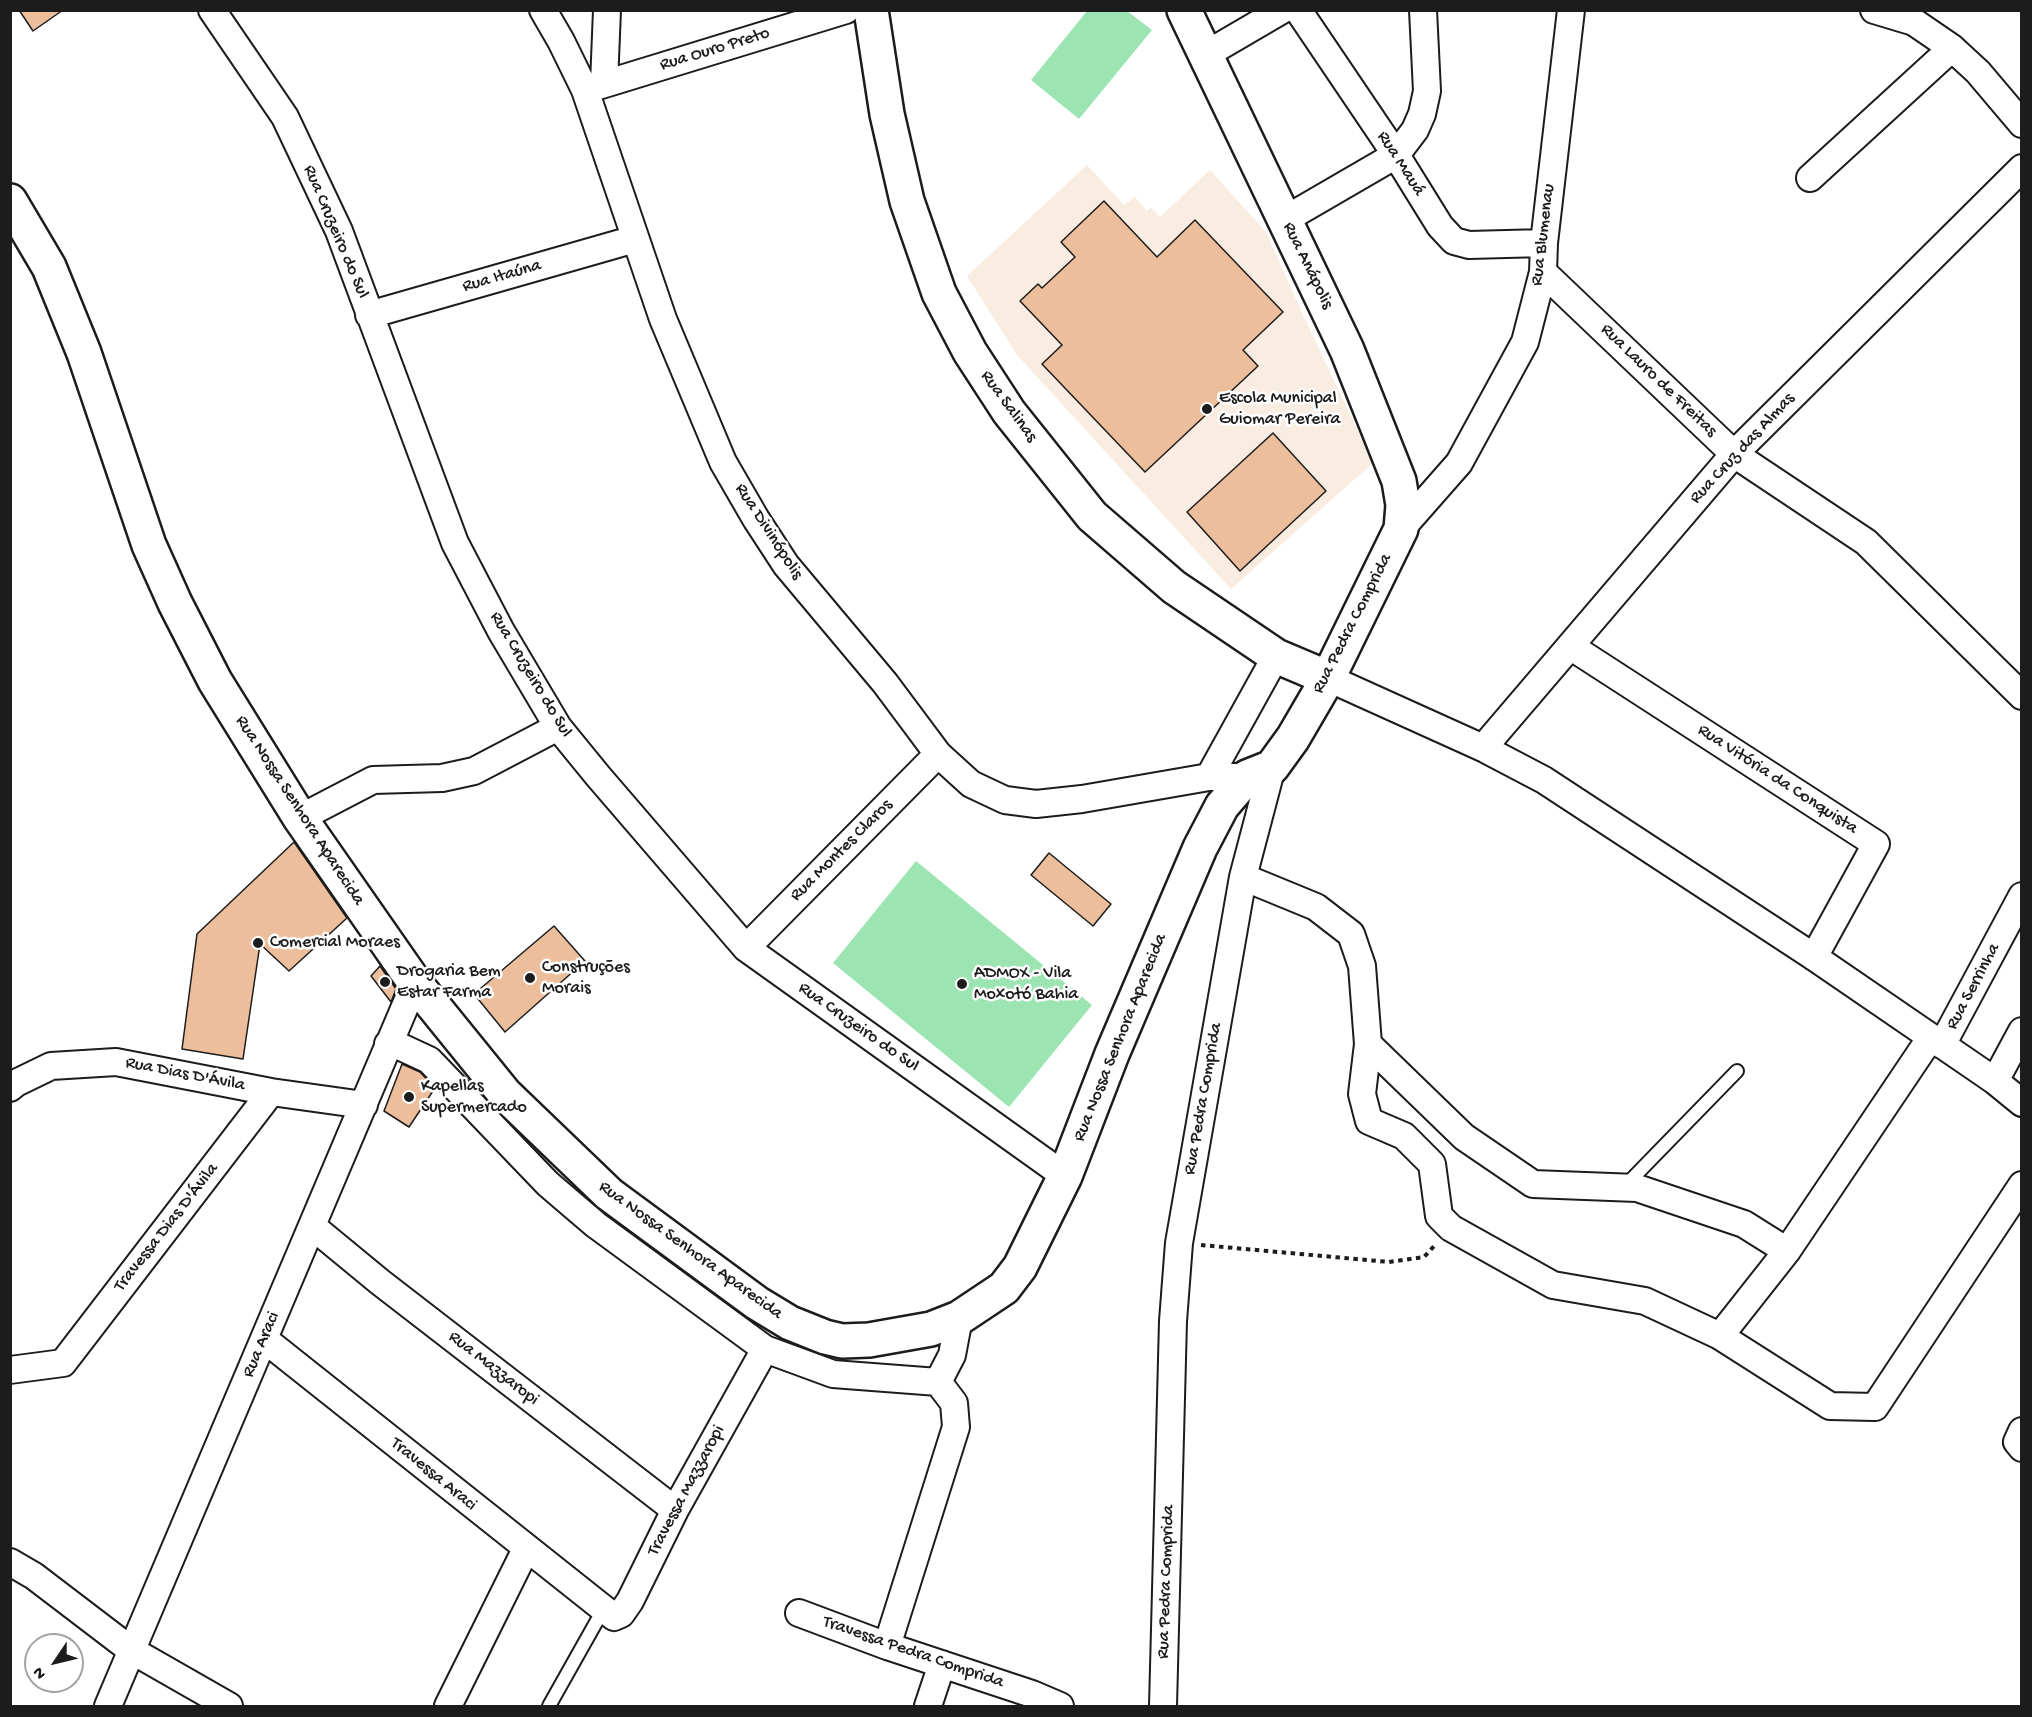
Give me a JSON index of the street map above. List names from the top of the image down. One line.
{"streets":{"street":["Rua Ouro Preto","Rua Mauá","Rua Cruzeiro do Sul","Rua Blumenau","Rua Anápolis","Rua Itaúna","Rua Lauro de Freitas","Rua Salinas","Rua Cruz das Almas","Rua Divinópolis","Rua Pedra Comprida","Rua Vitória da Conquista","Rua Nossa Senhora Aparecida","Rua Montes Claros","Rua Serrinha","Rua Dias D'Ávila","Travessa Dias D'Ávila","Rua Araci","Rua Mazzaropi","Travessa Araci","Travessa Mazzaropi","Travessa Pedra Comprida"]},"crossings":[["Rua Ouro Preto","Rua Divinópolis"],["Rua Mauá","Rua Blumenau"],["Rua Cruzeiro do Sul","Rua Itaúna"],["Rua Cruzeiro do Sul","Rua Nossa Senhora Aparecida"],["Rua Cruzeiro do Sul","Rua Montes Claros"],["Rua Blumenau","Rua Anápolis"],["Rua Blumenau","Rua Lauro de Freitas"],["Rua Blumenau","Rua Pedra Comprida"],["Rua Anápolis","Rua Pedra Comprida"],["Rua Itaúna","Rua Divinópolis"],["Rua Lauro de Freitas","Rua Cruz das Almas"],["Rua Salinas","Rua Pedra Comprida"],["Rua Cruz das Almas","Rua Vitória da Conquista"],["Rua Divinópolis","Rua Pedra Comprida"],["Rua Divinópolis","Rua Nossa Senhora Aparecida"],["Rua Divinópolis","Rua Montes Claros"],["Rua Pedra Comprida","Rua Nossa Senhora Aparecida"],["Rua Nossa Senhora Aparecida","Rua Araci"],["Rua Nossa Senhora Aparecida","Travessa Mazzaropi"],["Rua Dias D'Ávila","Travessa Dias D'Ávila"],["Rua Dias D'Ávila","Rua Araci"],["Rua Araci","Rua Mazzaropi"],["Rua Araci","Travessa Araci"],["Rua Mazzaropi","Travessa Mazzaropi"],["Travessa Araci","Travessa Mazzaropi"]],"places":["Escola Municipal Guiomar Pereira","Comercial Moraes","Construções Morais","Drogaria Bem Estar Farma","ADMOX - Vila Moxotó Bahia","Kapellas Supermercado"],"north":"bottom left"}
